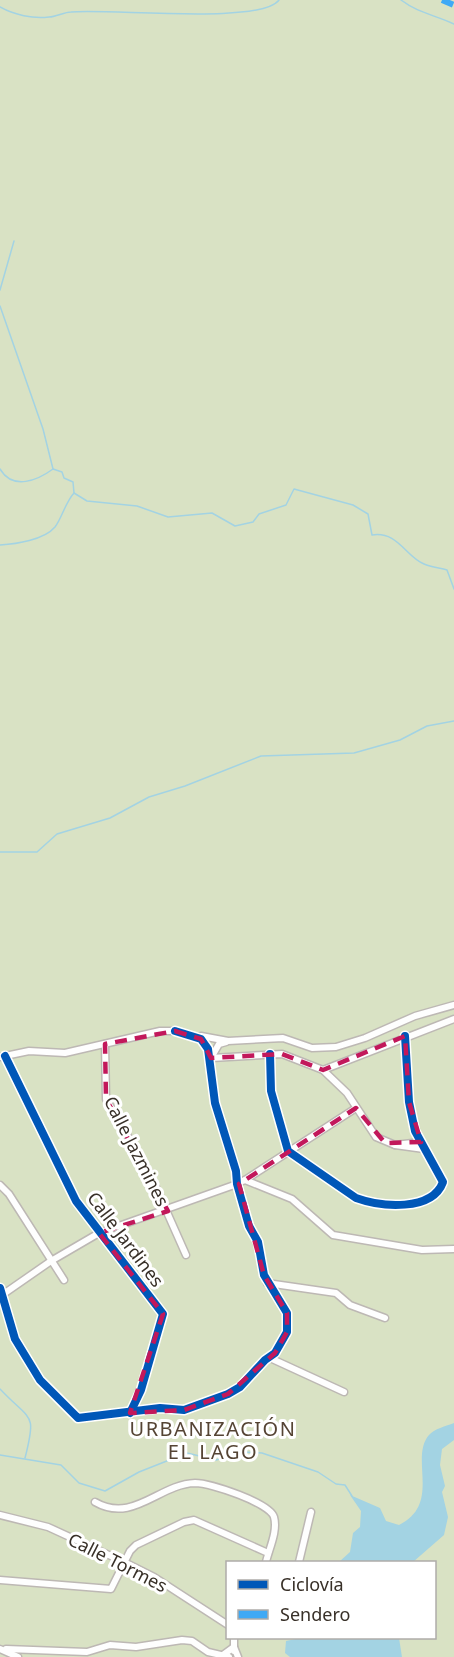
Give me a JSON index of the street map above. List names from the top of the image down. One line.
{"streets":{"street":["Calle Jazmines","Calle Jardines","Calle Tormes"]},"districts":["URBANIZACIÓN EL LAGO"],"legend":["Ciclovía","Sendero"]}
